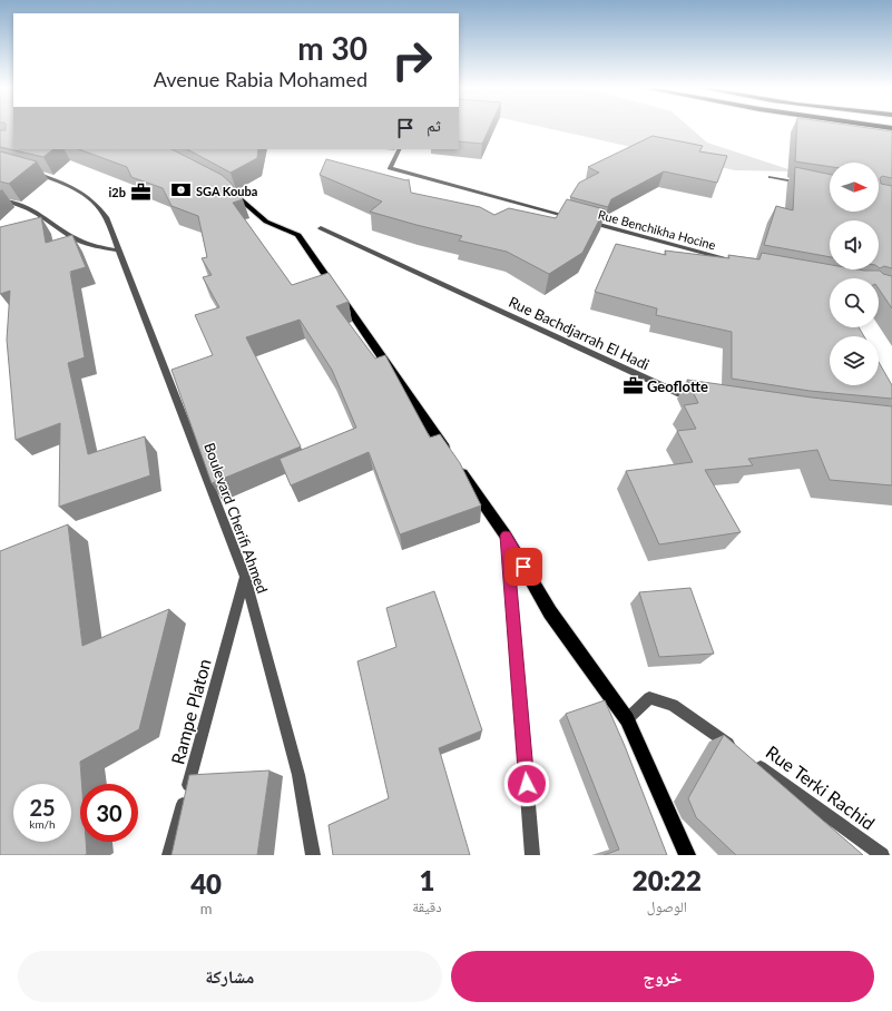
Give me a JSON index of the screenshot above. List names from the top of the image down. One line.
{"streets":{"street":["Rue Benchikha Hocine","Rue Bachdjarrah El Hadi","Boulevard Cherifi Ahmed","Rampe Platon","Rue Terki Rachid"]},"crossings":[["Boulevard Cherifi Ahmed","Rampe Platon"]],"places":{"bank":["SGA Kouba"],"office":["i2b","Geoflotte"]},"north":"right","page":{"turn":["30 m","Avenue Rabia Mohamed"],"then":"ثم","speed":"25 km/h","limit":"30","eta":["20:22","الوصول","1","دقيقة","40","m"],"buttons":["خروج","مشاركة"]}}
